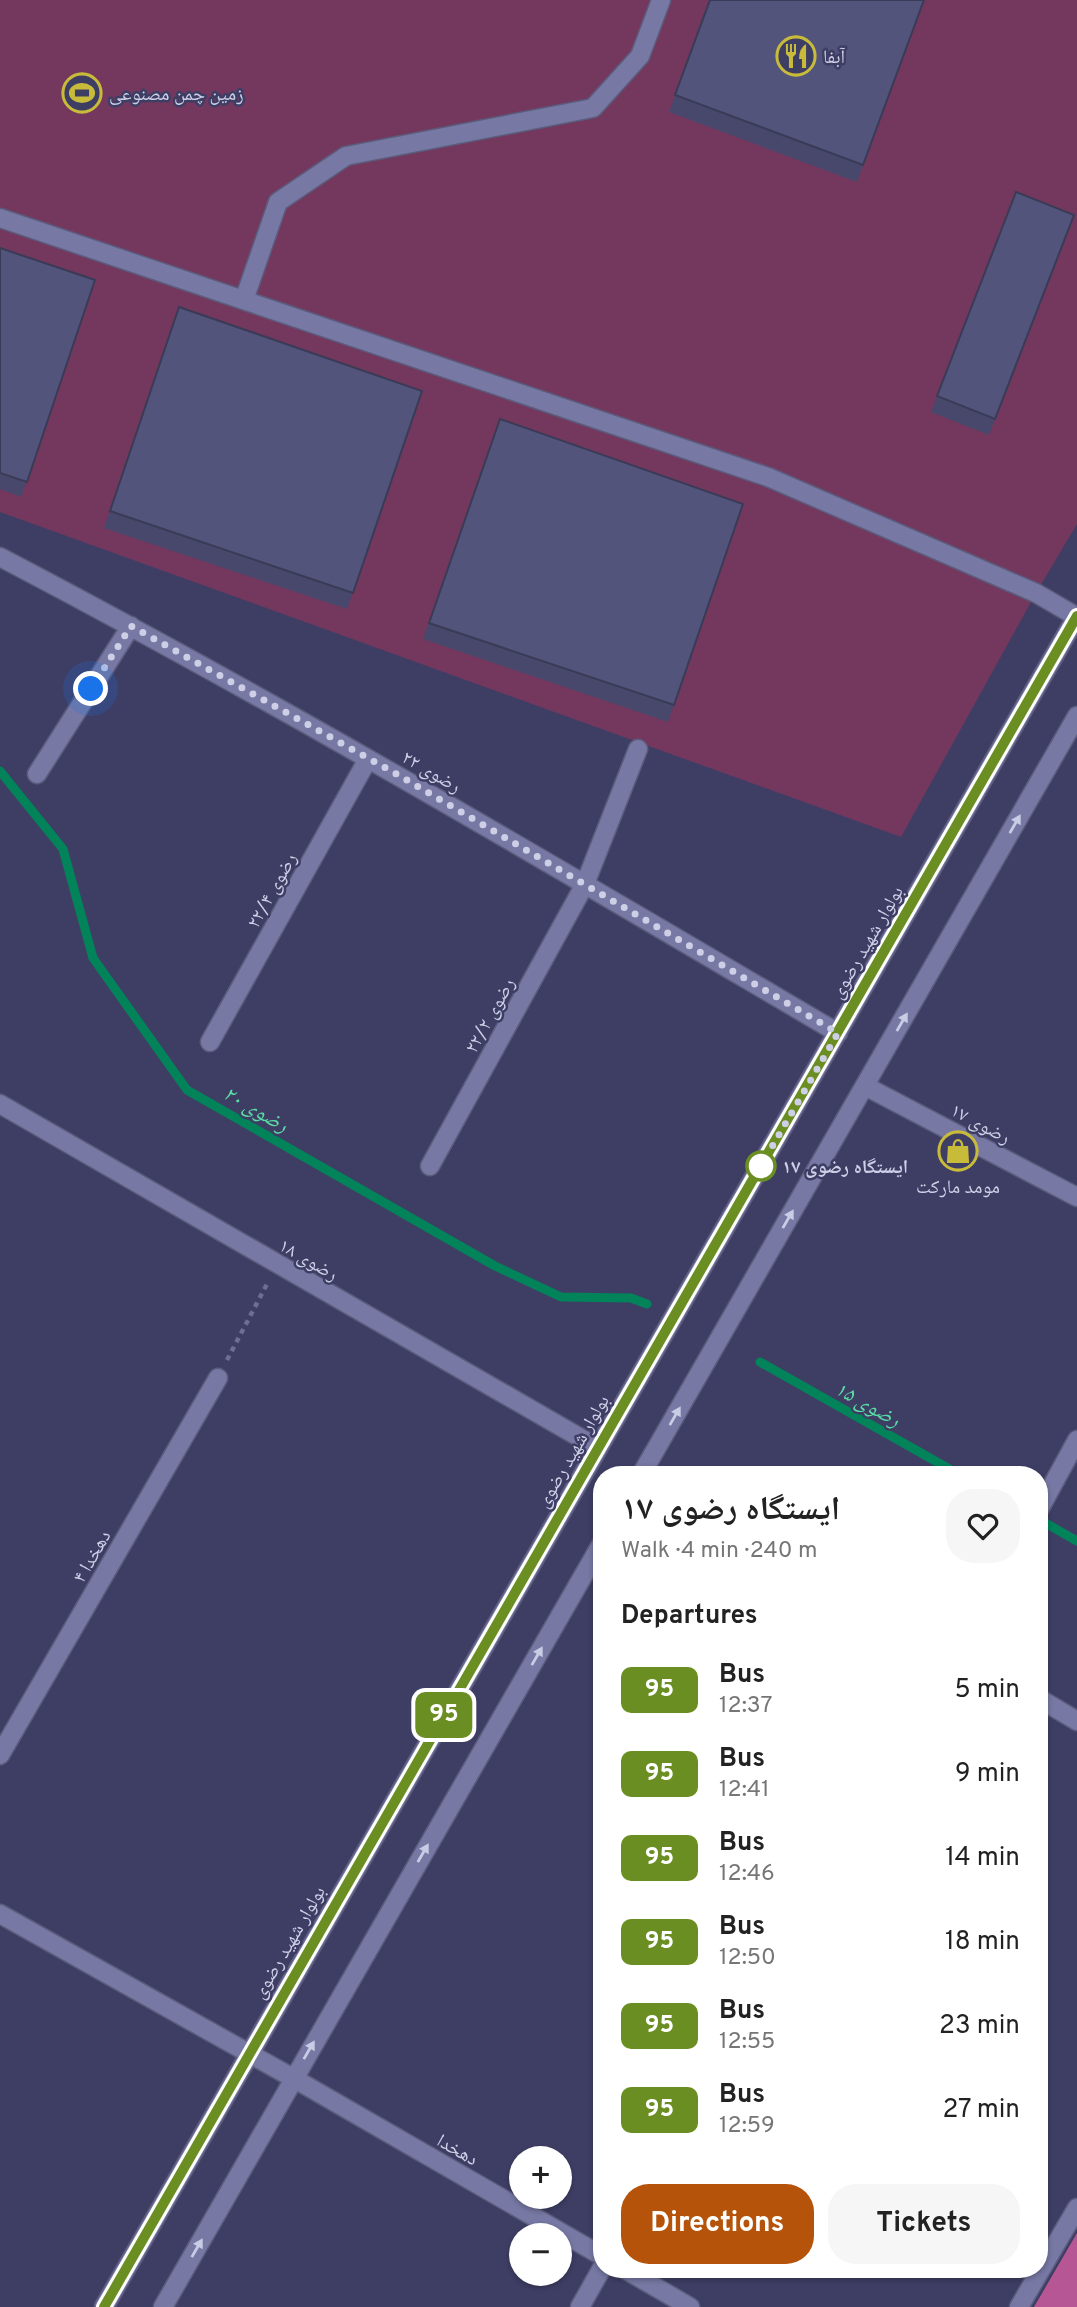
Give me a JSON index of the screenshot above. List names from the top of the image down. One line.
{"streets":{"street":["رضوی ۲۲","رضوی ۲۲/۴","بولوار شهید رضوی","رضوی ۲۲/۲","رضوی ۱۷","رضوی ۱۸","دهخدا ۴","دهخدا"]},"crossings":[["رضوی ۲۲","رضوی ۲۲/۴"],["رضوی ۲۲","بولوار شهید رضوی"],["رضوی ۲۲","رضوی ۲۲/۲"],["بولوار شهید رضوی","رضوی ۱۸"],["بولوار شهید رضوی","دهخدا"]],"water":["رضوی ۲۰","رضوی ۱۵"],"places":{"restaurant":["آبفا"],"sports":["زمین چمن مصنوعی"],"shop":["مومد مارکت"],"other":["ایستگاه رضوی ۱۷"]},"lines":["bus line 95"],"page":{"on_map":"95","heading":[["ایستگاه رضوی ۱۷","Walk · 4 min · 240 m"],"Departures"],"list":[{"mark":"95","name":"Bus","note":"12:37","value":"5 min"},{"mark":"95","name":"Bus","note":"12:41","value":"9 min"},{"mark":"95","name":"Bus","note":"12:46","value":"14 min"},{"mark":"95","name":"Bus","note":"12:50","value":"18 min"},{"mark":"95","name":"Bus","note":"12:55","value":"23 min"},{"mark":"95","name":"Bus","note":"12:59","value":"27 min"}],"map_buttons":["+","−"],"buttons":["Directions","Tickets"]}}
